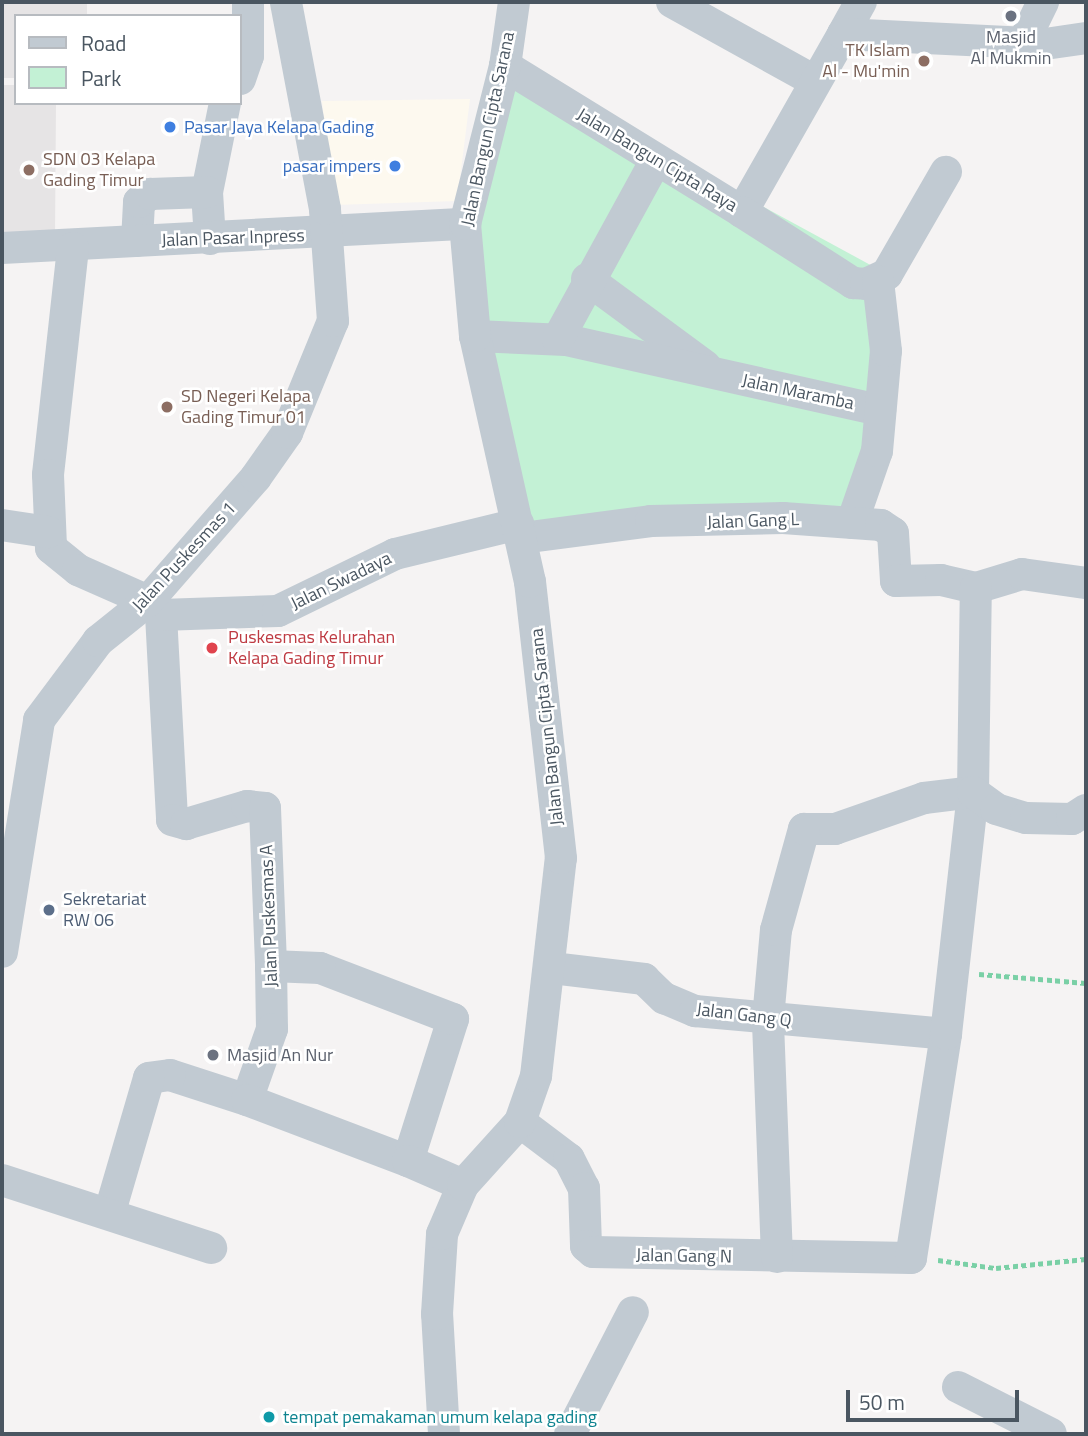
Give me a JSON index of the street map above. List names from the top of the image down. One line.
{"streets":{"street":["Jalan Bangun Cipta Sarana","Jalan Bangun Cipta Raya","Jalan Pasar Inpress","Jalan Maramba","Jalan Gang L","Jalan Puskesmas 1","Jalan Swadaya","Jalan Puskesmas A","Jalan Gang Q","Jalan Gang N"]},"crossings":[["Jalan Bangun Cipta Sarana","Jalan Bangun Cipta Raya"],["Jalan Bangun Cipta Sarana","Jalan Pasar Inpress"],["Jalan Bangun Cipta Sarana","Jalan Maramba"],["Jalan Bangun Cipta Sarana","Jalan Gang L"],["Jalan Bangun Cipta Sarana","Jalan Swadaya"],["Jalan Bangun Cipta Sarana","Jalan Gang Q"],["Jalan Bangun Cipta Sarana","Jalan Gang N"],["Jalan Pasar Inpress","Jalan Puskesmas 1"],["Jalan Gang L","Jalan Swadaya"],["Jalan Puskesmas 1","Jalan Swadaya"],["Jalan Puskesmas 1","Jalan Puskesmas A"],["Jalan Swadaya","Jalan Puskesmas A"]],"places":["Masjid Al Mukmin","TK Islam Al - Mu'min","Pasar Jaya Kelapa Gading","pasar impers","SDN 03 Kelapa Gading Timur","SD Negeri Kelapa Gading Timur 01","Puskesmas Kelurahan Kelapa Gading Timur","Sekretariat RW 06","Masjid An Nur","tempat pemakaman umum kelapa gading"],"legend":["Road","Park"],"scale_bar":"50 m"}
